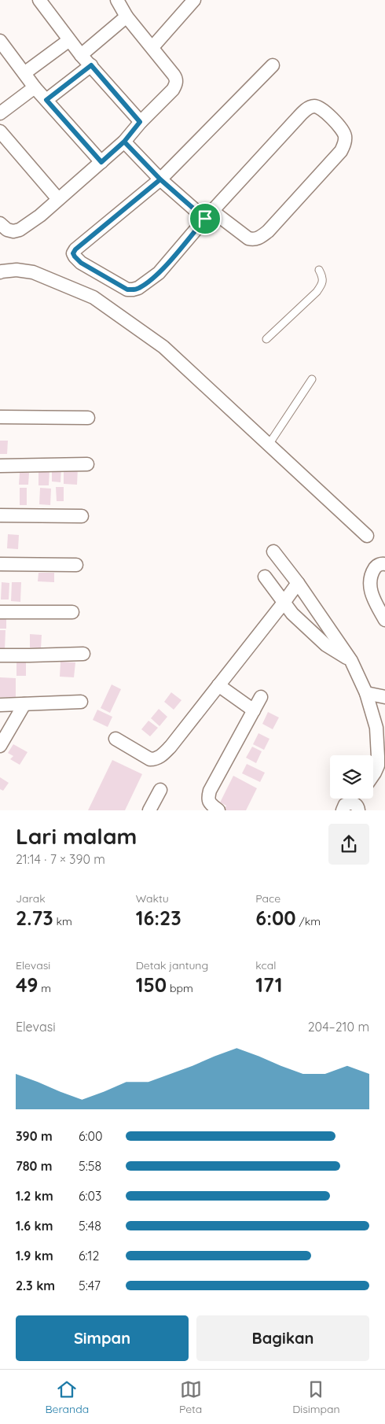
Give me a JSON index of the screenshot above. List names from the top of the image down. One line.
{"page":{"heading":["Lari malam","21:14 · 7 × 390 m"],"stats":[["Jarak","2.73 km"],["Waktu","16:23"],["Pace","6:00 /km"],["Elevasi","49 m"],["Detak jantung","150 bpm"],["kcal","171"]],"chart":["Elevasi","204–210 m"],"list":[{"name":"390 m","note":"6:00"},{"name":"780 m","note":"5:58"},{"name":"1.2 km","note":"6:03"},{"name":"1.6 km","note":"5:48"},{"name":"1.9 km","note":"6:12"},{"name":"2.3 km","note":"5:47"}],"buttons":["Simpan","Bagikan"],"tabs":["Beranda","Peta","Disimpan"]}}
